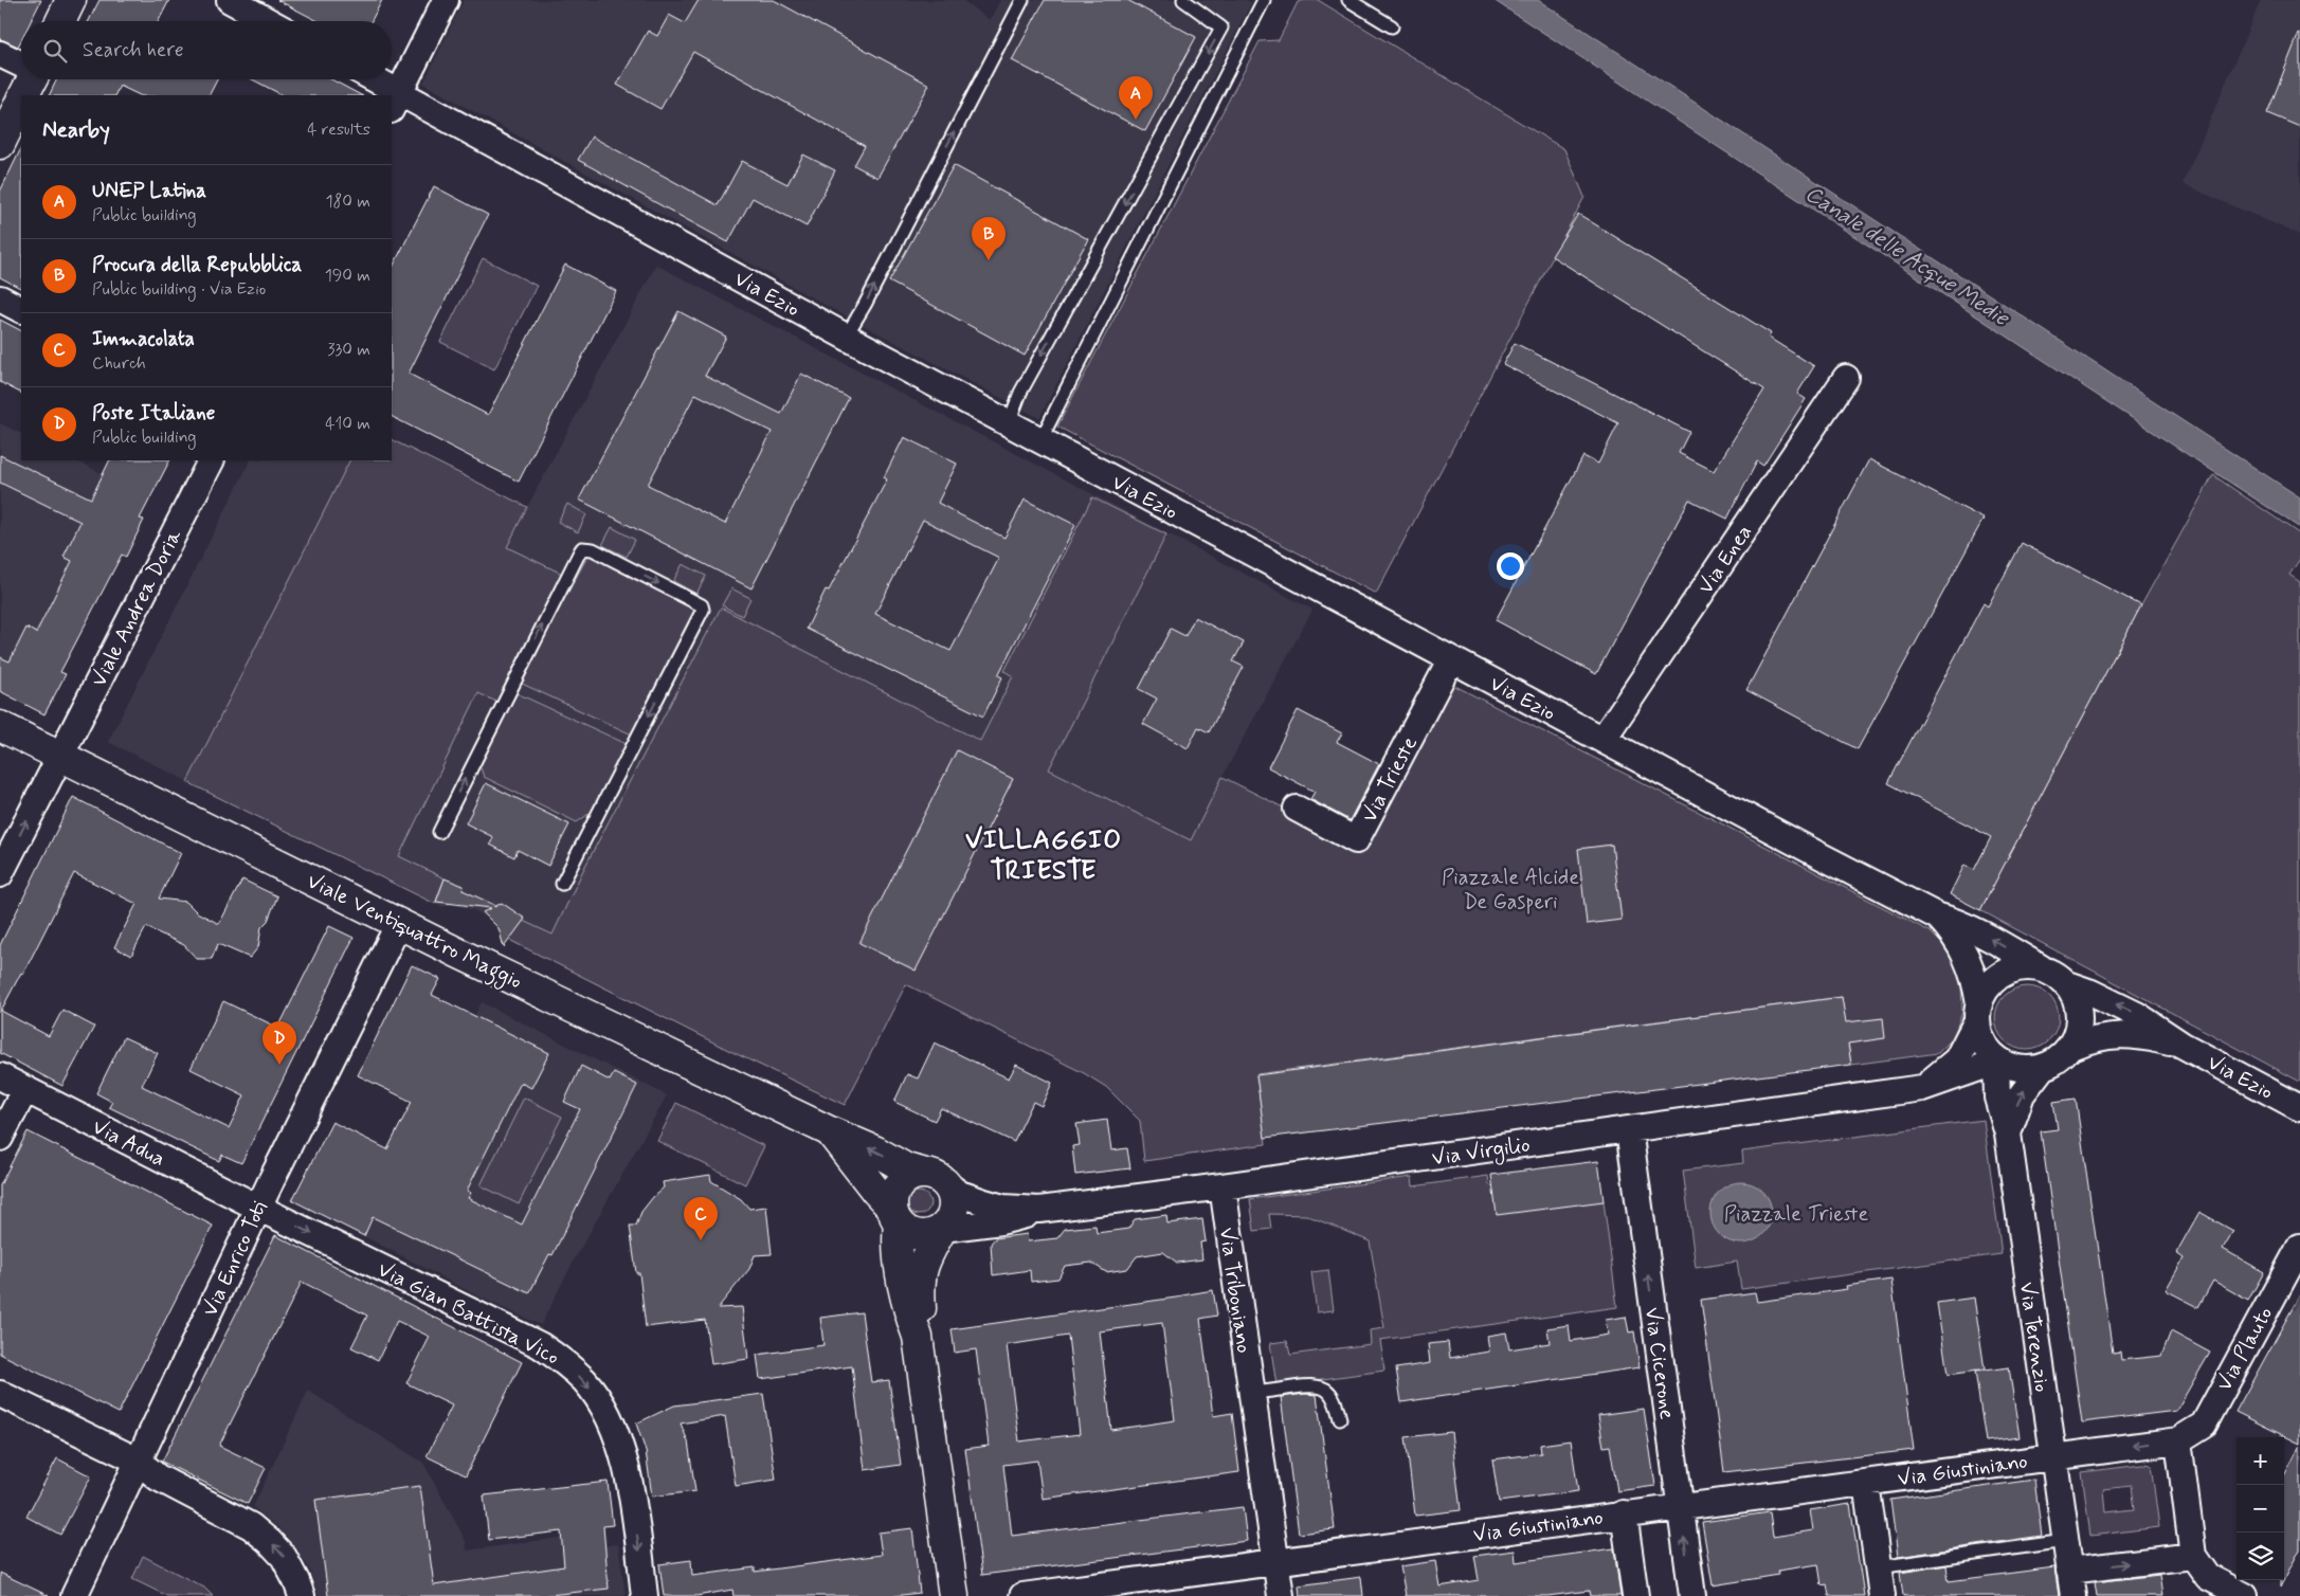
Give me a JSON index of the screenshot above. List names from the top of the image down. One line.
{"streets":{"main road":["Viale Ventiquattro Maggio"],"street":["Via Ezio","Via Enea","Viale Andrea Doria","Via Trieste","Via Adua","Via Virgilio","Via Enrico Toti","Via Triboniano","Via Gian Battista Vico","Via Terenzio","Via Plauto","Via Cicerone","Via Giustiniano"]},"crossings":[["Via Ezio","Via Enea"],["Via Ezio","Via Trieste"],["Via Ezio","Via Virgilio"],["Via Ezio","Via Terenzio"],["Viale Andrea Doria","Viale Ventiquattro Maggio"],["Viale Ventiquattro Maggio","Via Enrico Toti"],["Via Adua","Via Enrico Toti"],["Via Adua","Via Gian Battista Vico"],["Via Virgilio","Via Triboniano"],["Via Virgilio","Via Terenzio"],["Via Virgilio","Via Cicerone"],["Via Enrico Toti","Via Gian Battista Vico"],["Via Triboniano","Via Giustiniano"],["Via Terenzio","Via Giustiniano"],["Via Plauto","Via Giustiniano"],["Via Cicerone","Via Giustiniano"]],"one_way":["Via Gian Battista Vico"],"districts":["VILLAGGIO TRIESTE"],"water":["Canale delle Acque Medie"],"parks":["Piazzale Alcide De Gasperi","Piazzale Trieste"],"page":{"search":"Search here","pins":["A","B","D","C"],"heading":["Nearby","4 results"],"list":[{"mark":"A","name":"UNEP Latina","note":"Public building","value":"180 m"},{"mark":"B","name":"Procura della Repubblica","note":"Public building · Via Ezio","value":"190 m"},{"mark":"C","name":"Immacolata","note":"Church","value":"330 m"},{"mark":"D","name":"Poste Italiane","note":"Public building","value":"410 m"}],"map_buttons":["+","−"]}}
